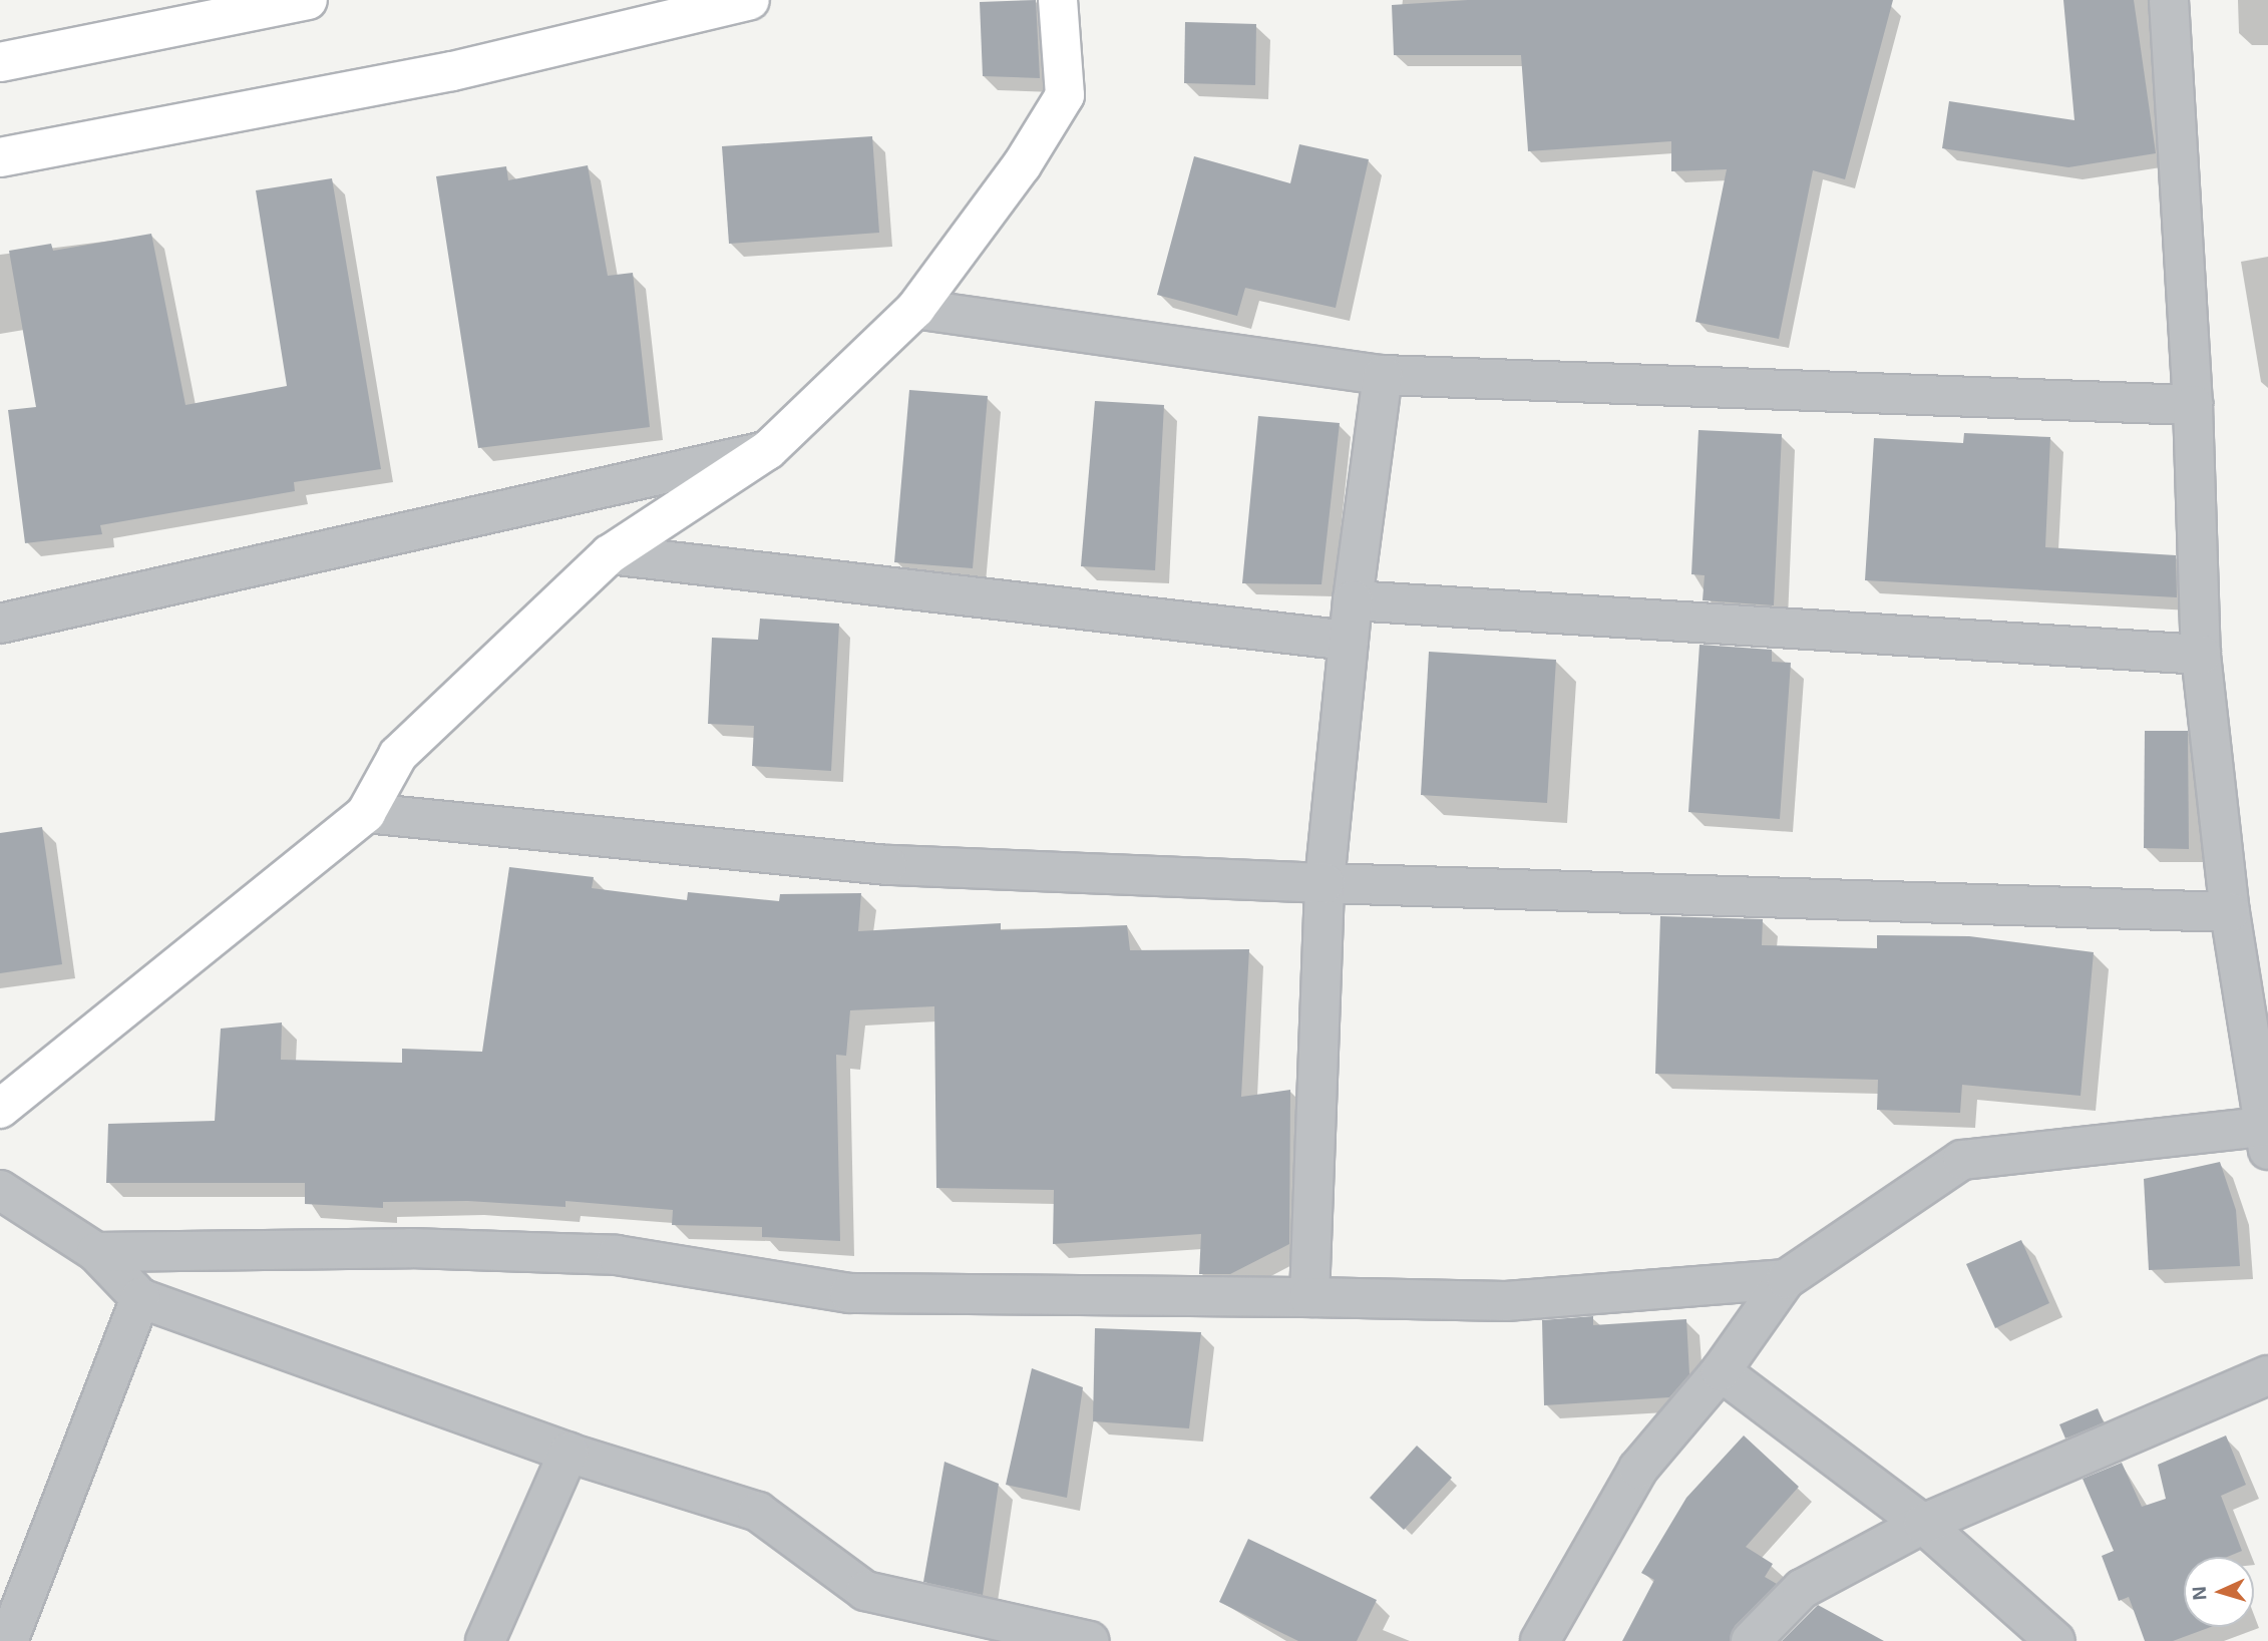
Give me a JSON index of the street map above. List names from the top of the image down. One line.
{"north":"left"}
